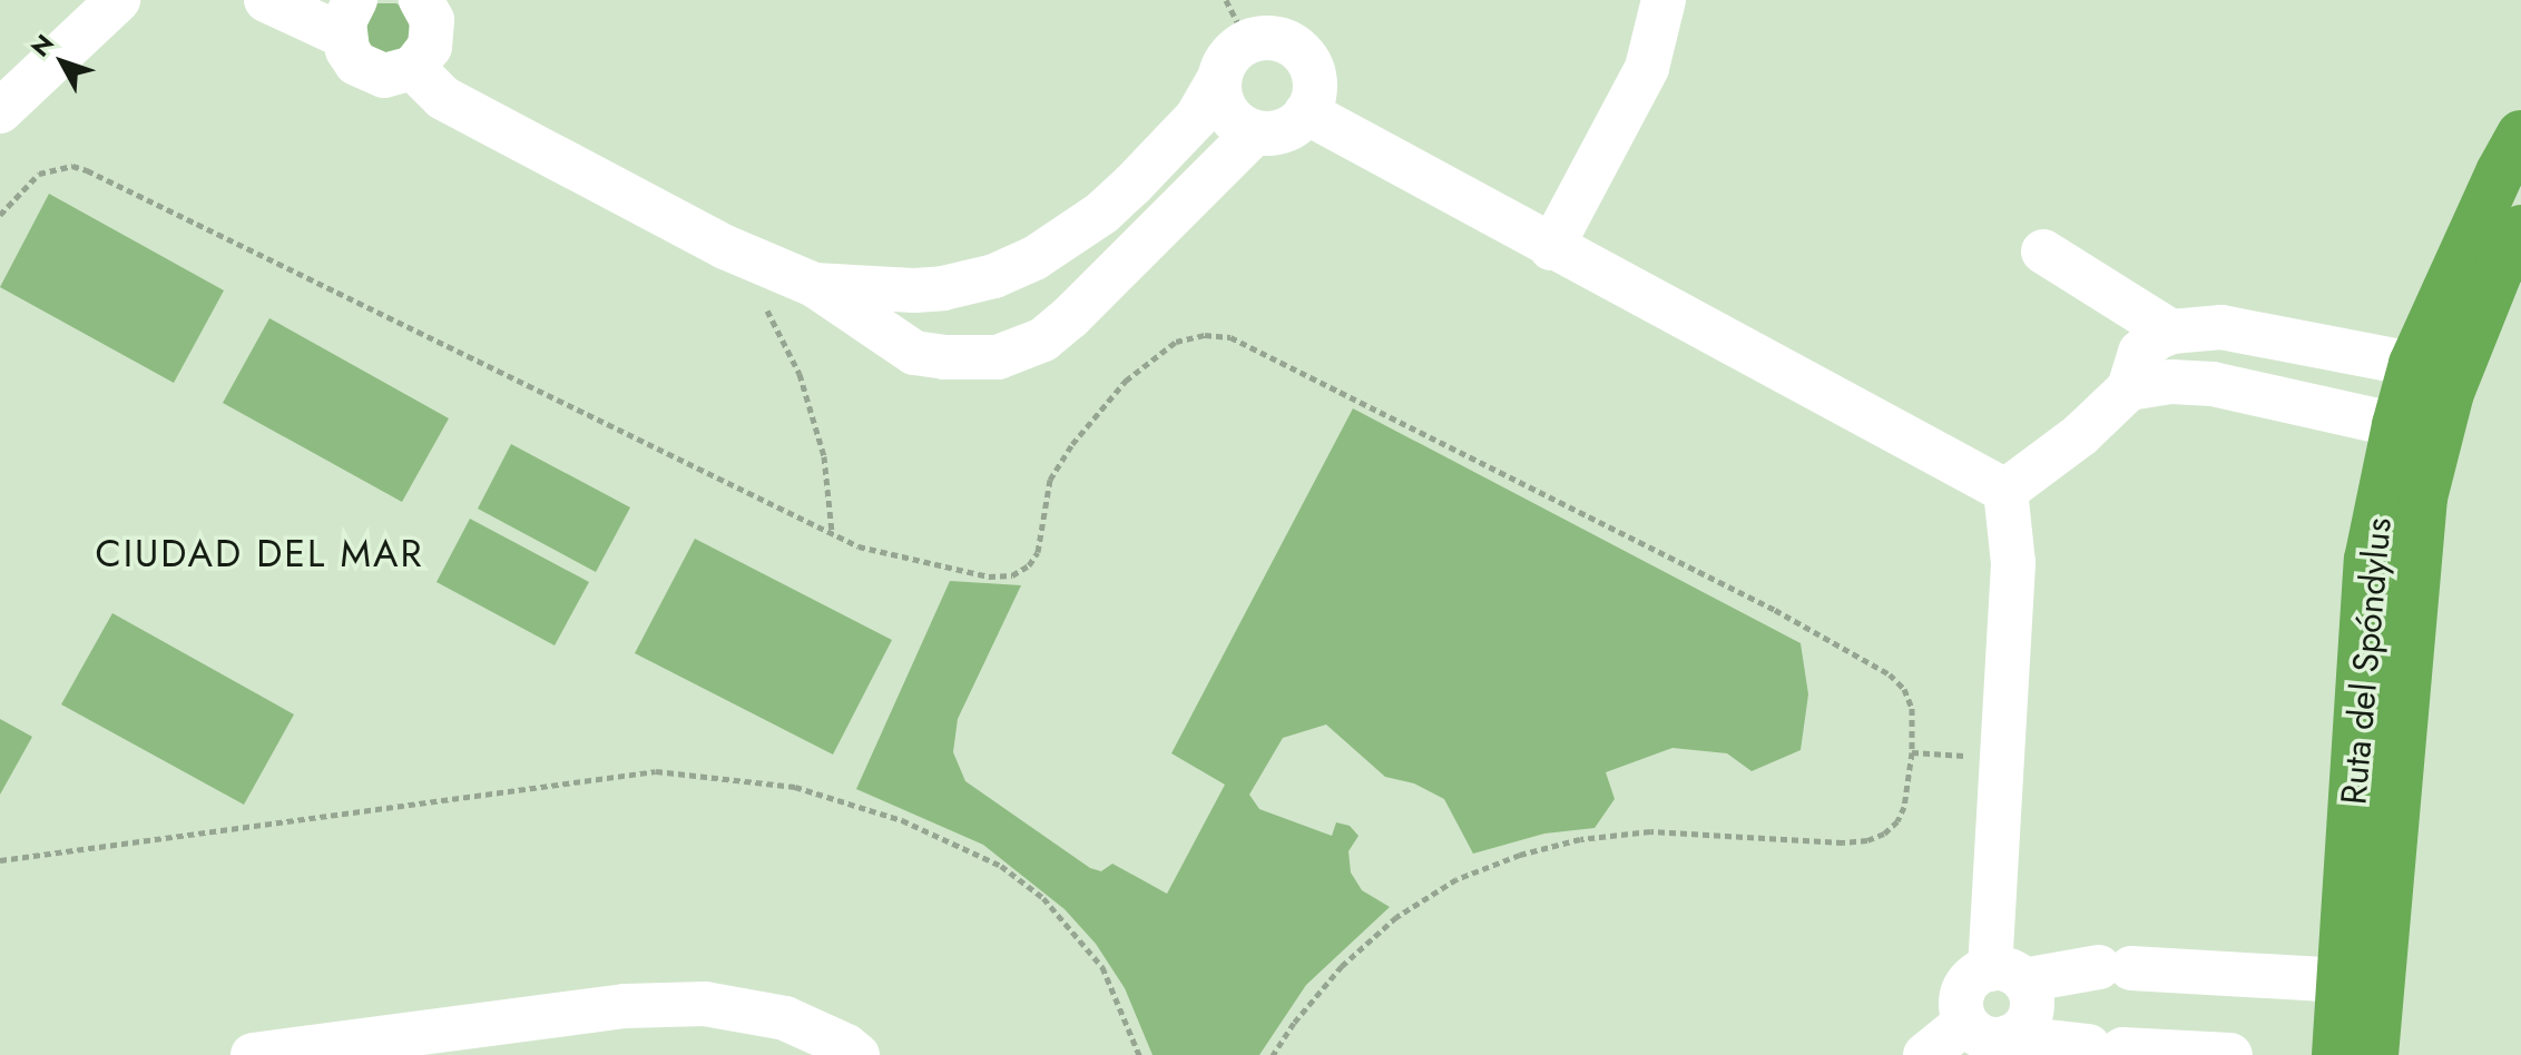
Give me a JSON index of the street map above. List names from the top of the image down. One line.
{"streets":{"highway":["Ruta del Spóndylus"]},"districts":["CIUDAD DEL MAR"],"north":"top left"}
